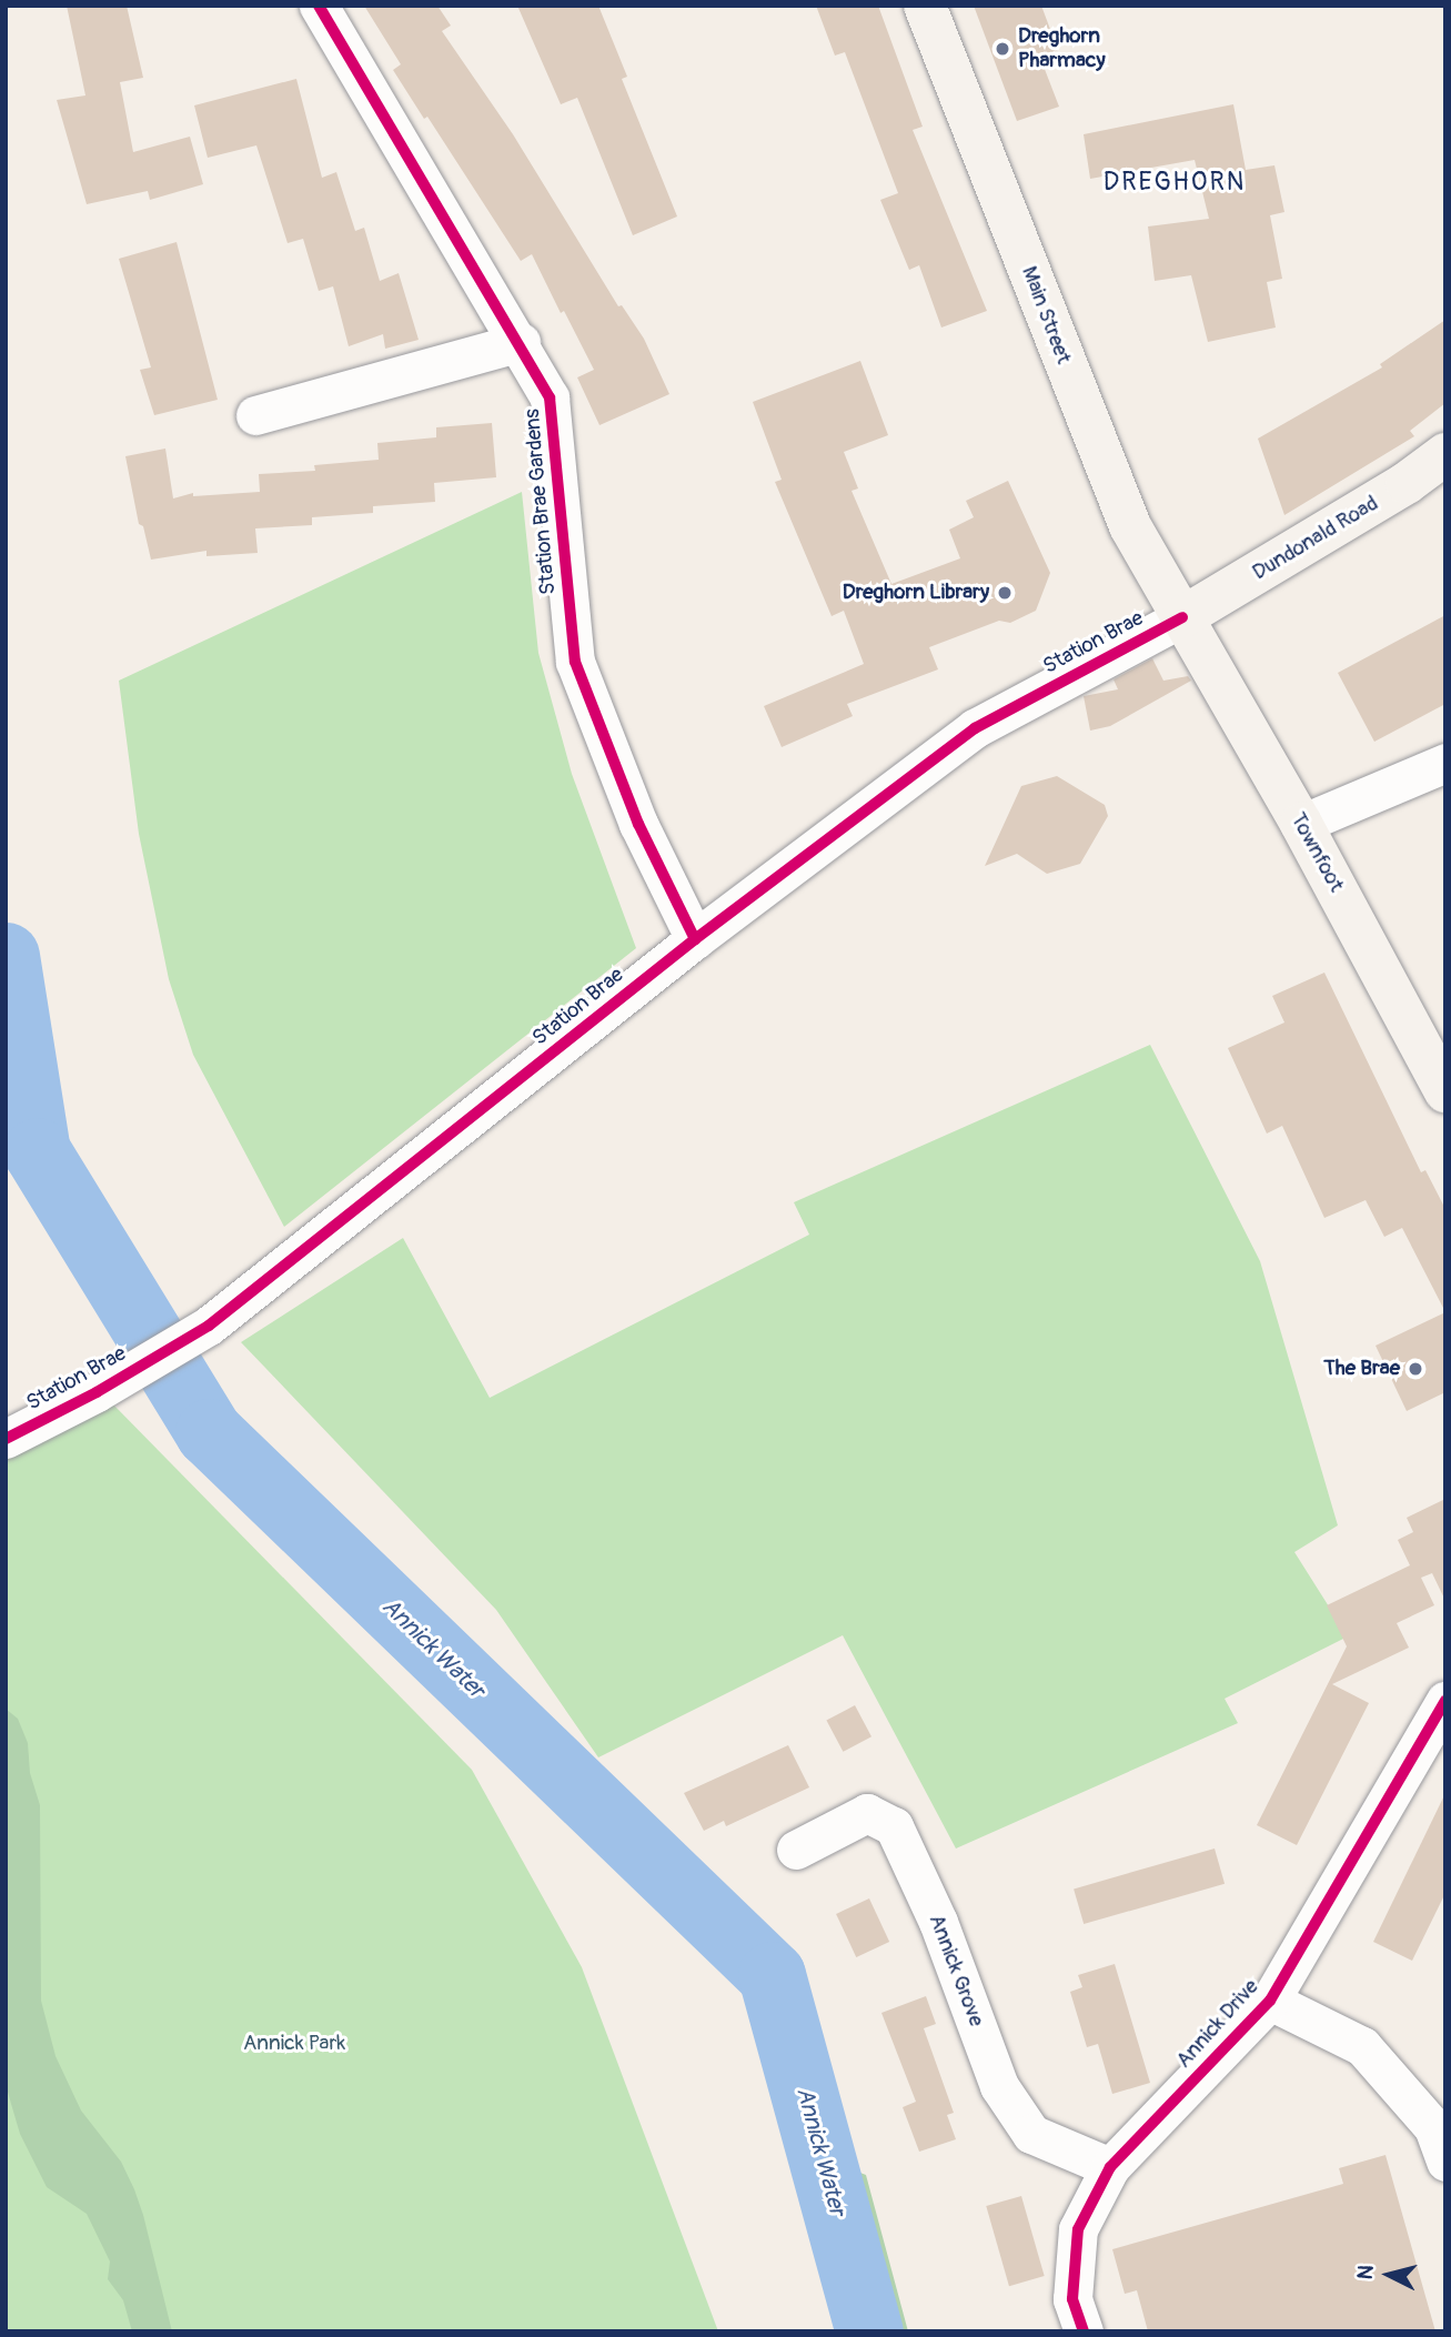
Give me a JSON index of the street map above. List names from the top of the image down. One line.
{"streets":{"main road":["Main Street","Dundonald Road","Townfoot"],"street":["Station Brae Gardens","Station Brae","Annick Grove","Annick Drive"]},"crossings":[["Main Street","Dundonald Road"],["Main Street","Station Brae"],["Main Street","Townfoot"],["Station Brae Gardens","Station Brae"],["Dundonald Road","Station Brae"],["Dundonald Road","Townfoot"],["Station Brae","Townfoot"],["Annick Grove","Annick Drive"]],"districts":["DREGHORN"],"water":["Annick Water"],"parks":["Annick Park"],"places":["Dreghorn Pharmacy","Dreghorn Library","The Brae"],"north":"left"}
